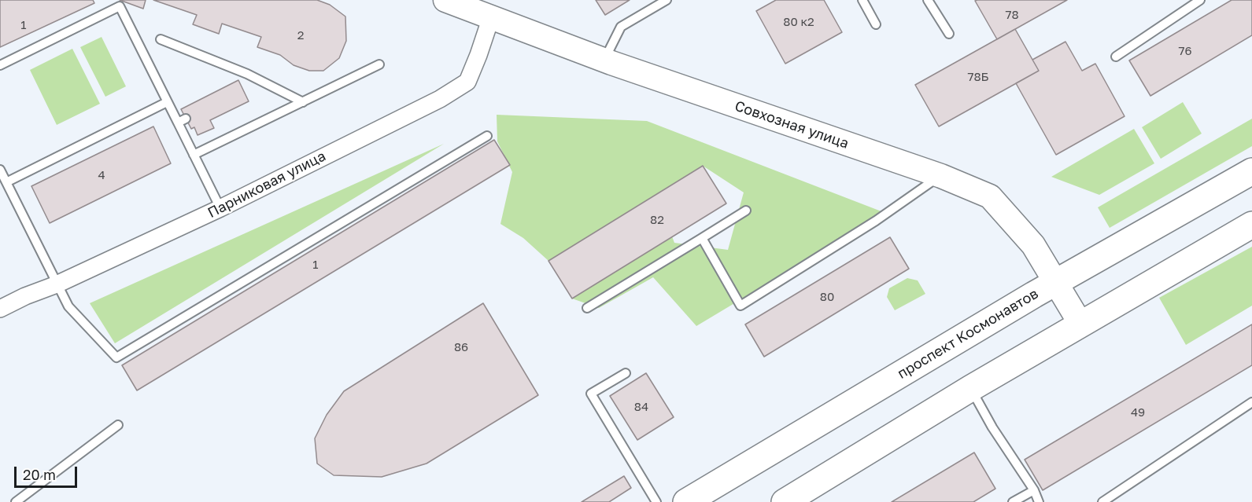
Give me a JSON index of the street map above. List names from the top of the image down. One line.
{"streets":{"main road":["проспект Космонавтов"],"street":["Совхозная улица","Парниковая улица"]},"crossings":[["Совхозная улица","Парниковая улица"],["Совхозная улица","проспект Космонавтов"]],"house_numbers":["78","80 к2","1","2","76","78Б","4","82","1","80","86","84","49"],"scale_bar":"20 m"}
